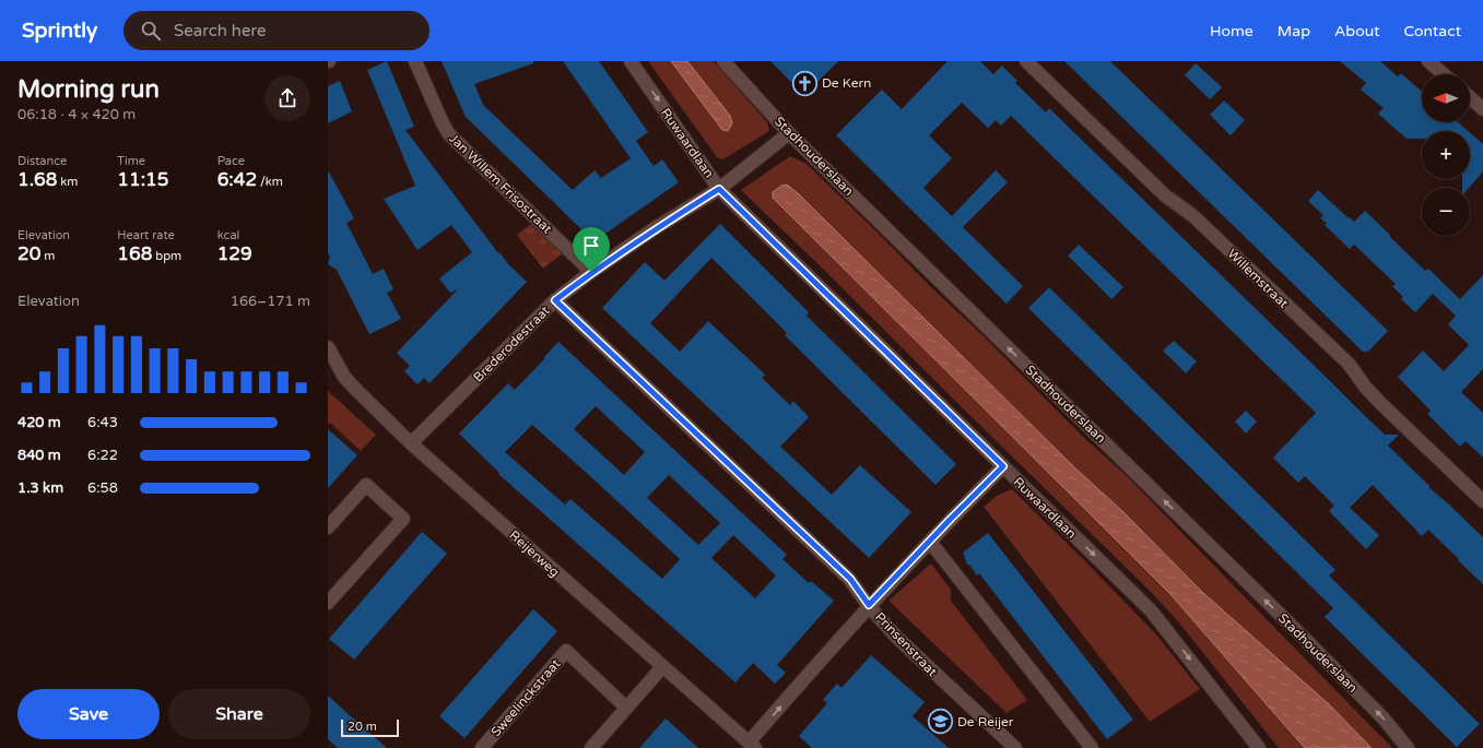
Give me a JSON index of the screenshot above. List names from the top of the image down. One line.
{"streets":{"street":["Ruwaardlaan","Stadhouderslaan","Jan Willem Frisostraat","Willemstraat","Brederodestraat","Reijerweg","Prinsenstraat","Sweelinckstraat"]},"crossings":[["Ruwaardlaan","Brederodestraat"],["Stadhouderslaan","Brederodestraat"],["Jan Willem Frisostraat","Brederodestraat"],["Brederodestraat","Reijerweg"],["Brederodestraat","Prinsenstraat"]],"one_way":["Ruwaardlaan","Stadhouderslaan"],"places":{"church":["De Kern"],"school or university":["De Reijer"]},"scale_bar":"20 m","north":"left","page":{"header":"Sprintly","search":"Search here","nav":["Home","Map","About","Contact"],"heading":["Morning run","06:18 · 4 × 420 m"],"map_buttons":["+","−"],"stats":[["Distance","1.68 km"],["Time","11:15"],["Pace","6:42 /km"],["Elevation","20 m"],["Heart rate","168 bpm"],["kcal","129"]],"chart":["Elevation","166–171 m"],"list":[{"name":"420 m","note":"6:43"},{"name":"840 m","note":"6:22"},{"name":"1.3 km","note":"6:58"}],"buttons":["Save","Share"],"scale":"20 m"}}
